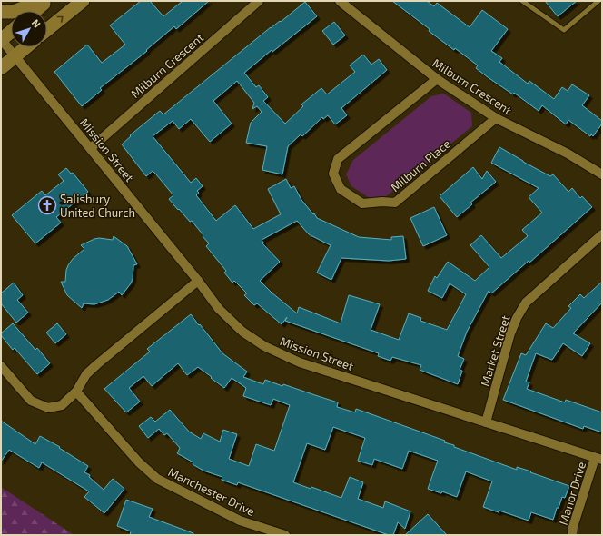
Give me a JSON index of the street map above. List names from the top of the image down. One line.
{"streets":{"street":["Milburn Crescent","Mission Street","Milburn Place","Market Street","Manchester Drive","Manor Drive"]},"crossings":[["Milburn Crescent","Mission Street"],["Milburn Crescent","Milburn Place"],["Mission Street","Market Street"],["Mission Street","Manor Drive"]],"places":{"church":["Salisbury United Church"]},"north":"top right"}
